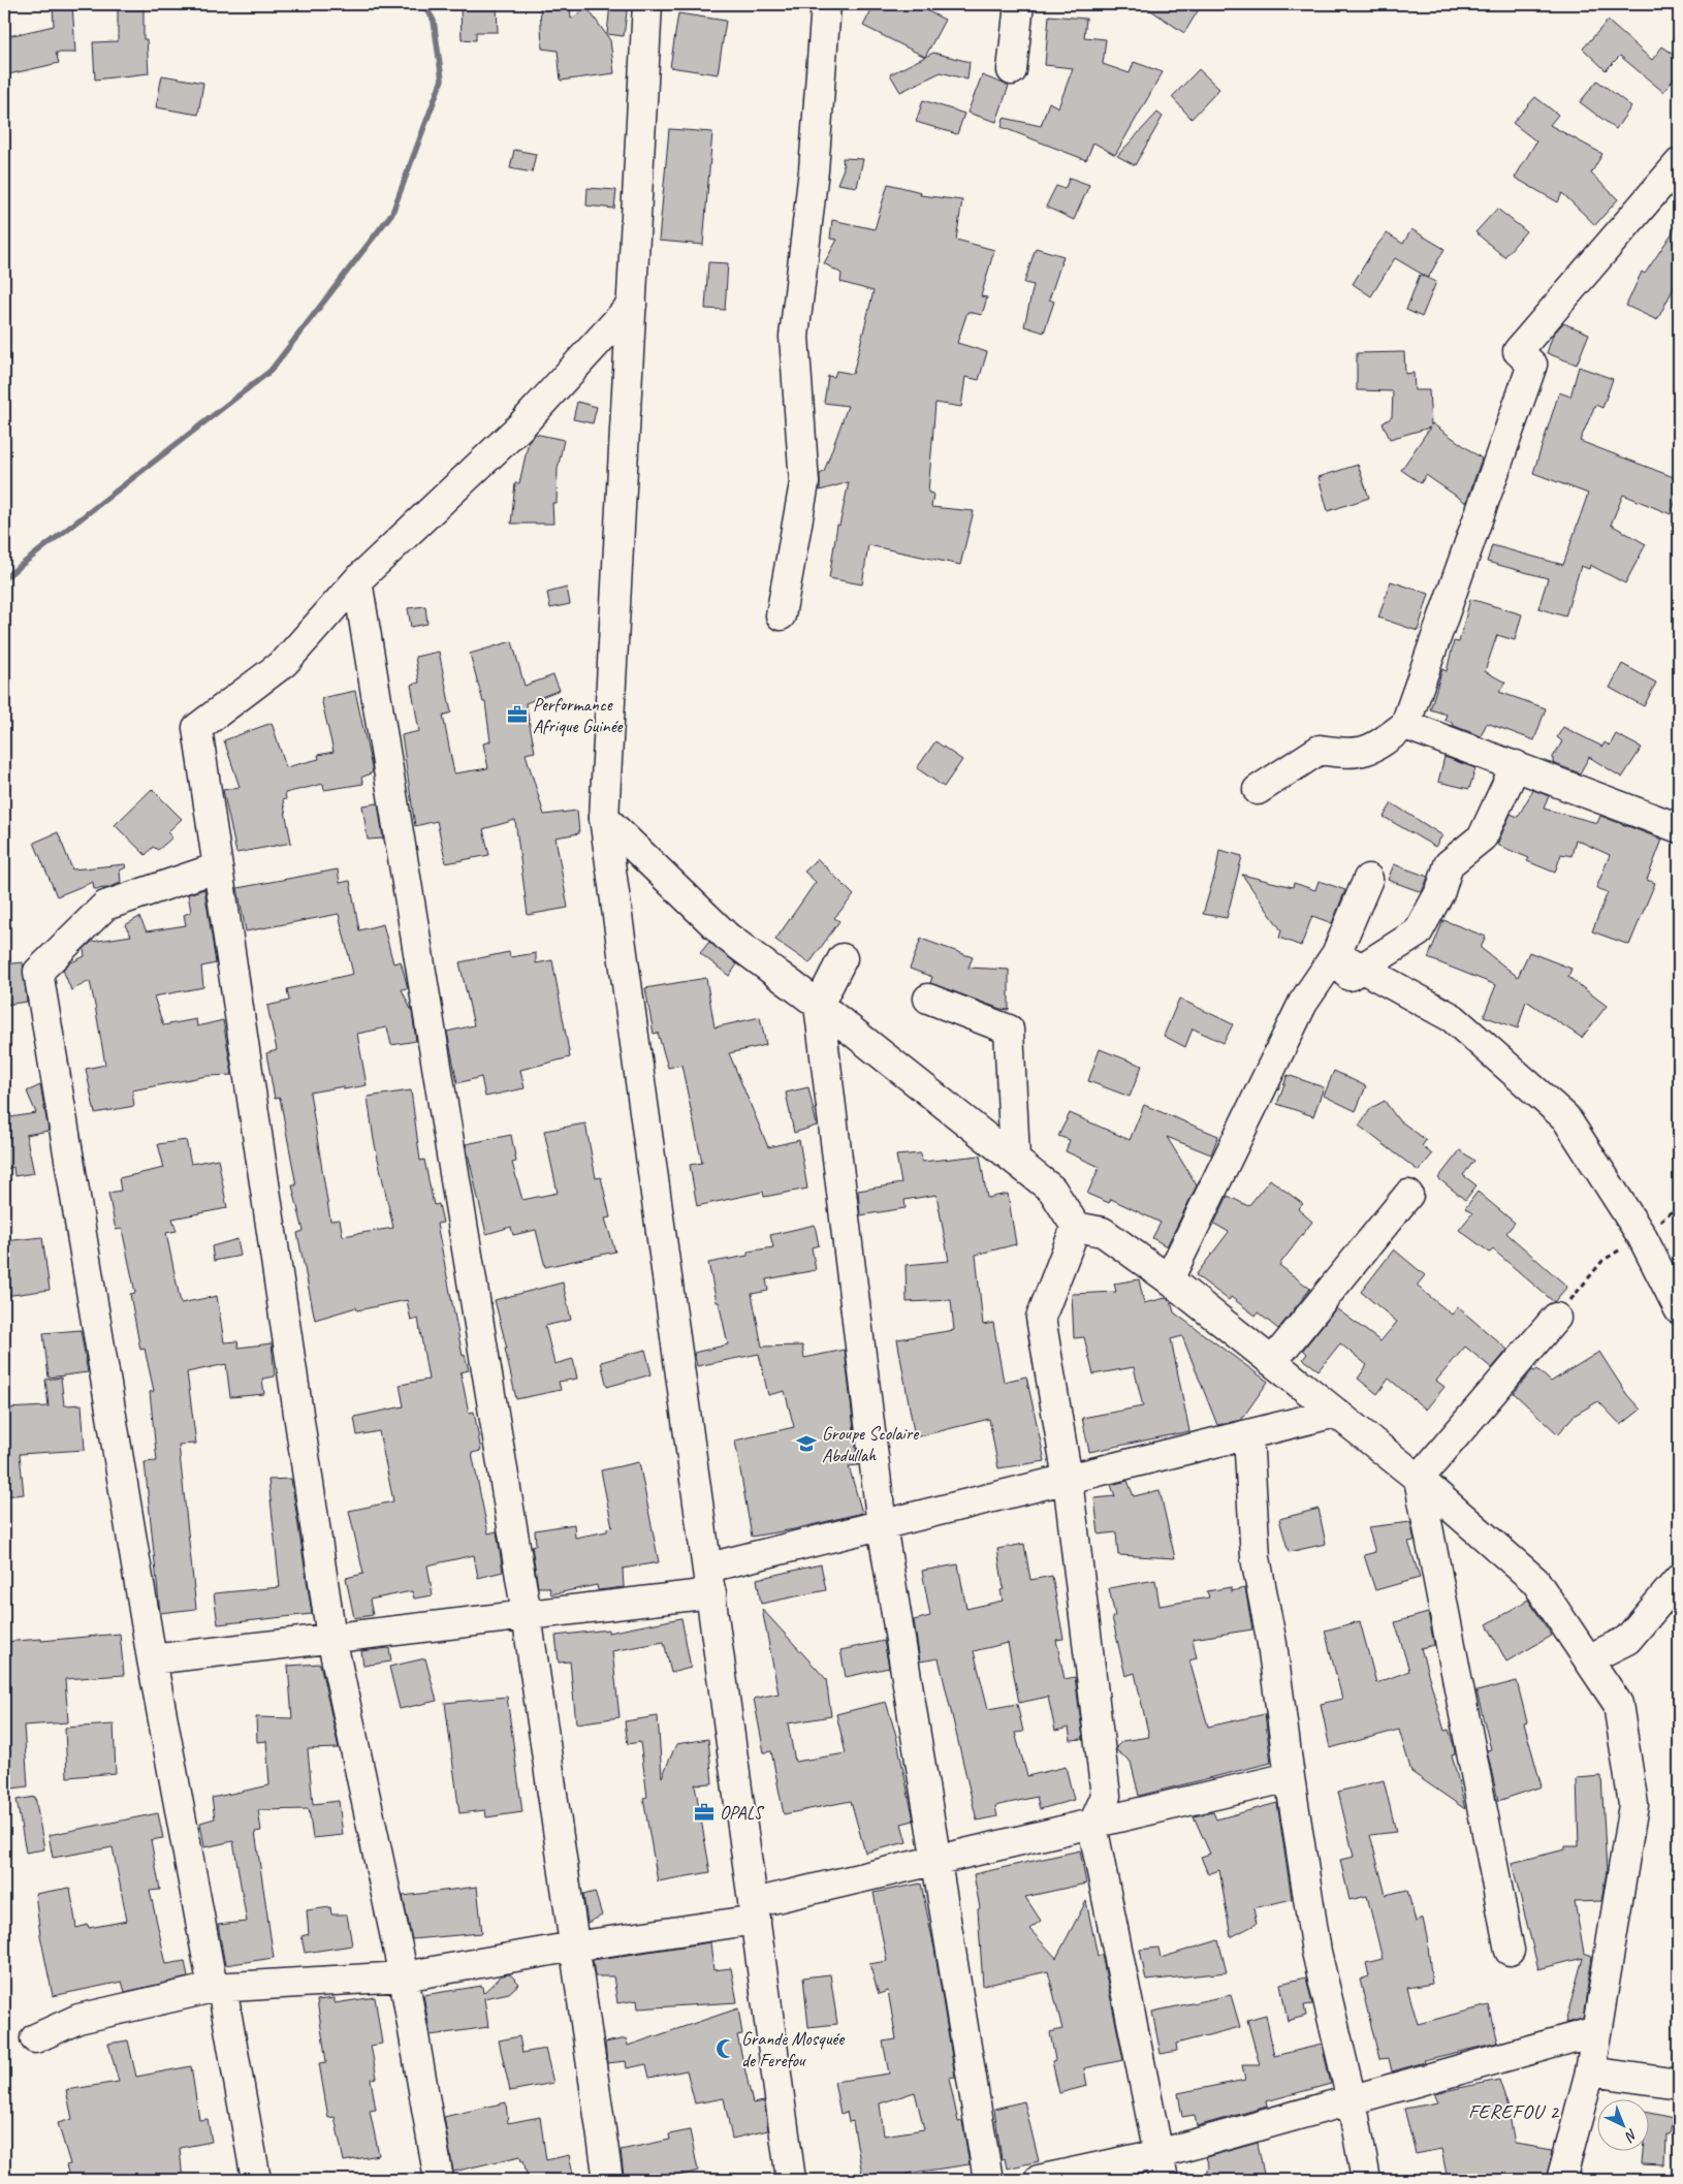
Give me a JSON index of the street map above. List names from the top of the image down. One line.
{"districts":["FEREFOU 2"],"places":{"office":["Performance Afrique Guinée","OPALS"],"school or university":["Groupe Scolaire Abdullah"],"mosque":["Grande Mosquée de Ferefou"]},"north":"bottom right"}
